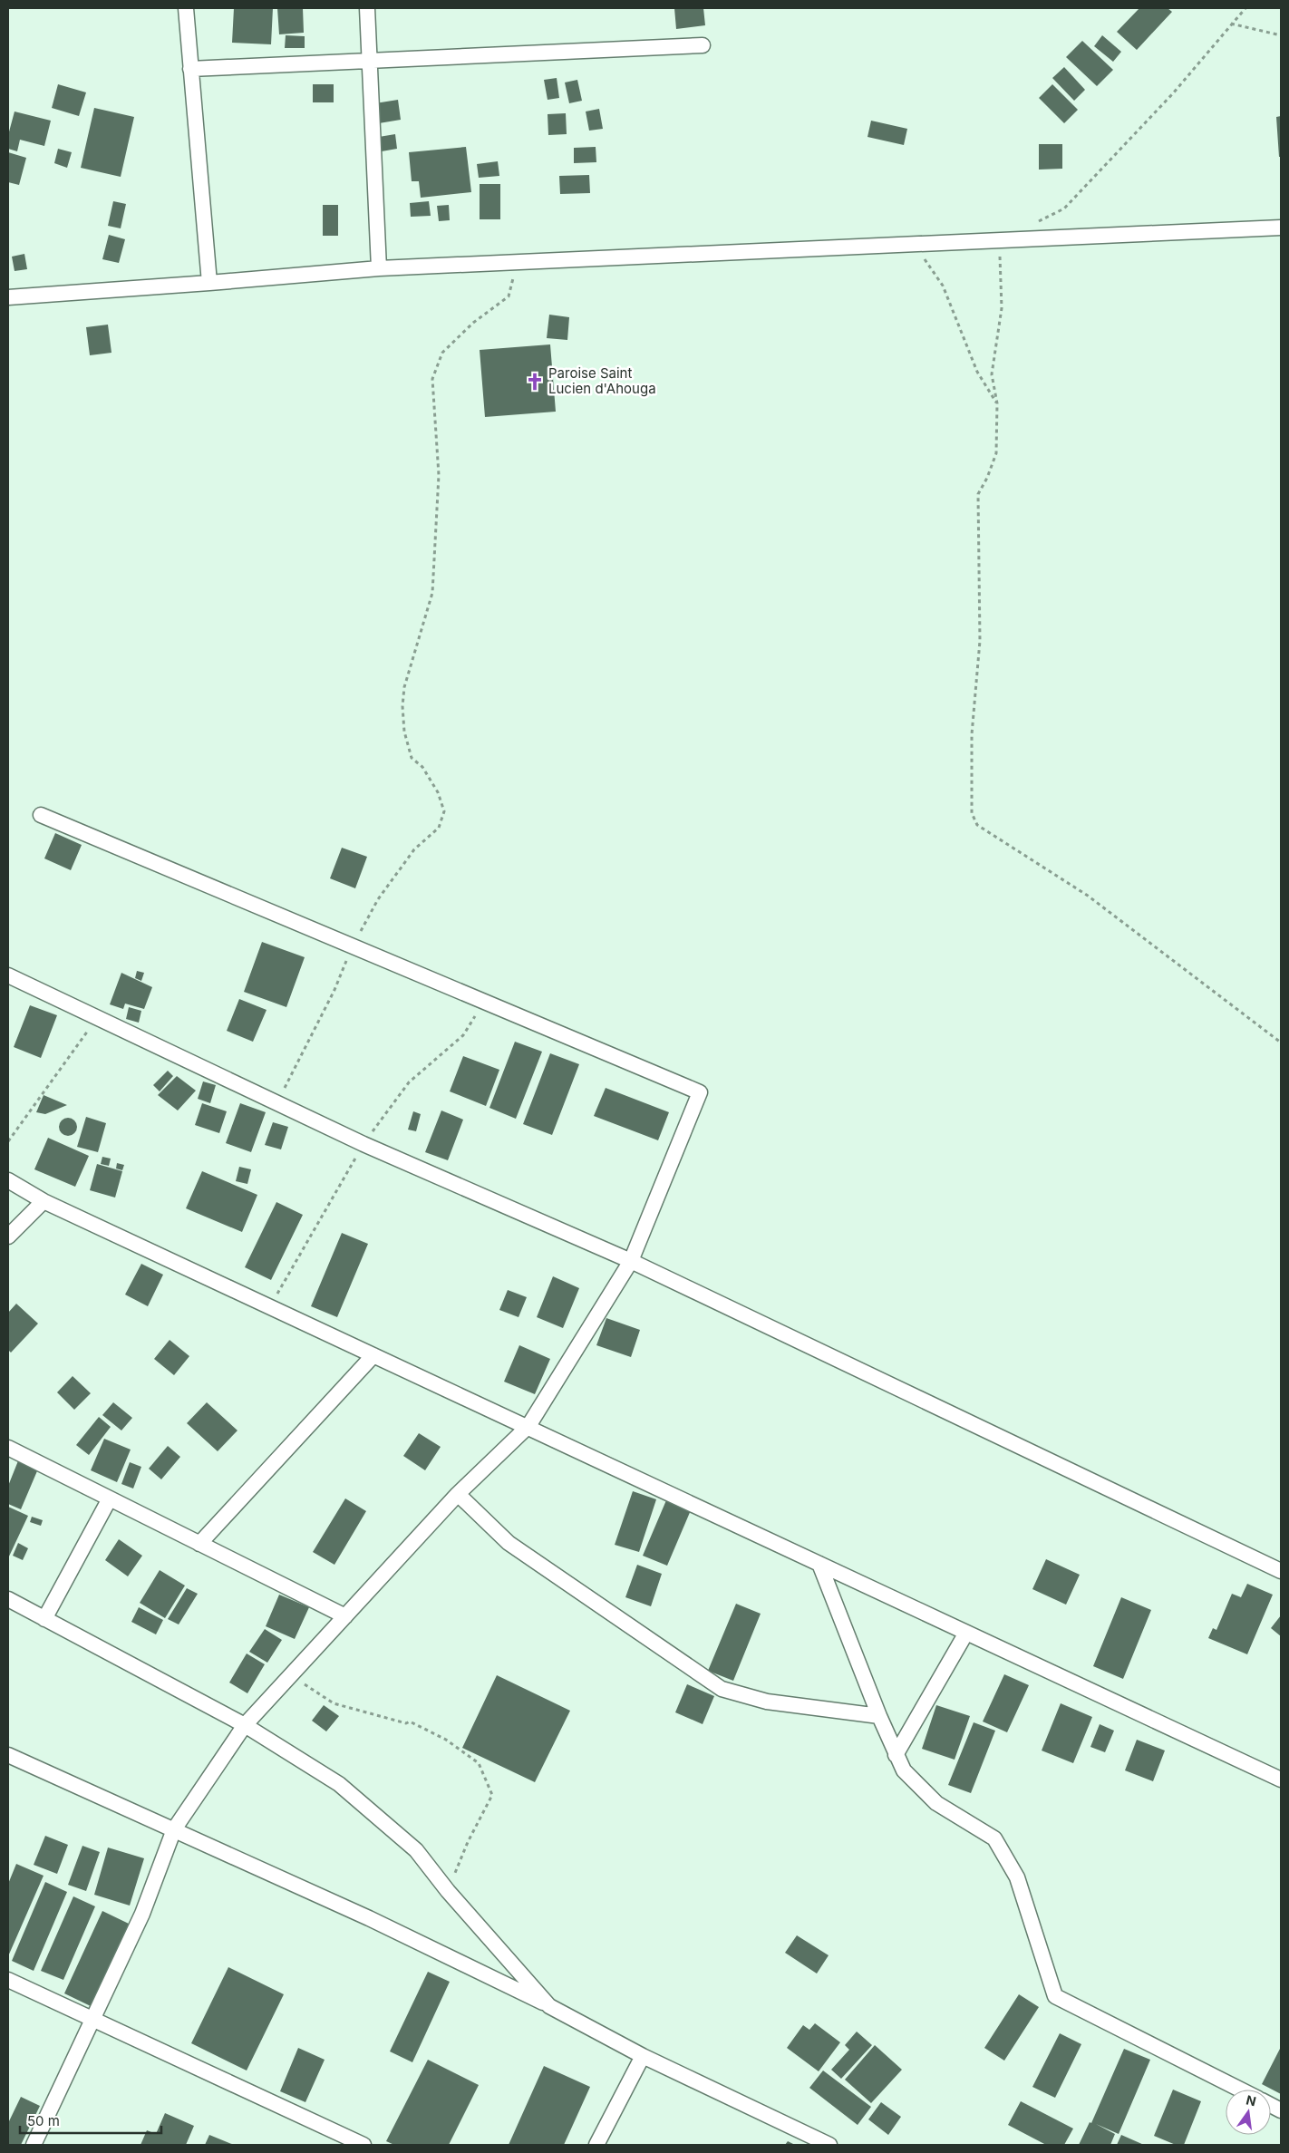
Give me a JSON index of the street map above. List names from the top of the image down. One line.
{"places":{"church":["Paroise Saint Lucien d'Ahouga"]},"scale_bar":"50 m","north":"top"}
